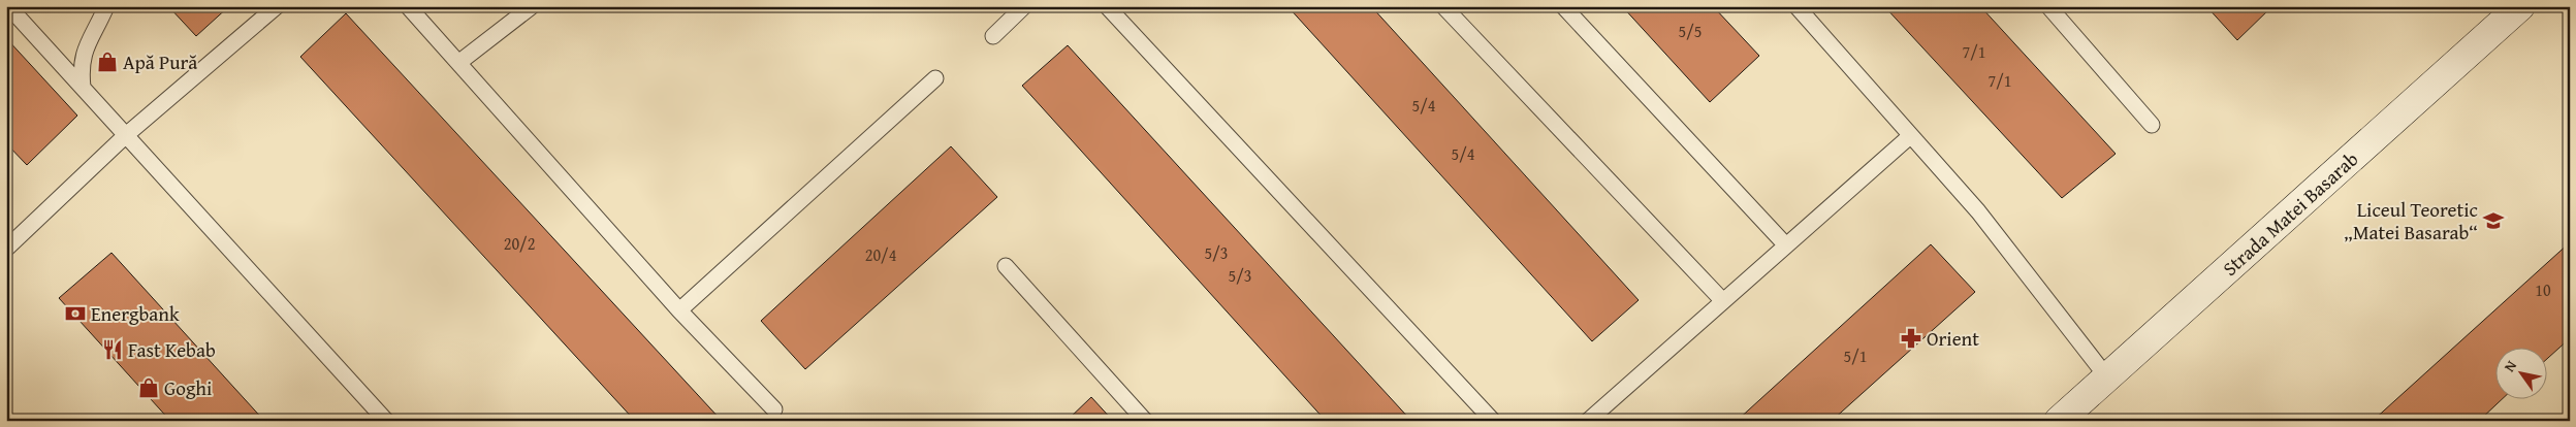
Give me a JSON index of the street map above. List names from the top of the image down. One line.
{"streets":{"street":["Strada Matei Basarab"]},"places":{"shop":["Apă Pură","Goghi"],"school or university":["Liceul Teoretic „Matei Basarab“"],"bank":["Energbank"],"pharmacy":["Orient"],"restaurant":["Fast Kebab"]},"house_numbers":["5/5","7/1","7/1","5/4","5/4","20/2","5/3","20/4","5/3","10","5/1"],"north":"top left"}
